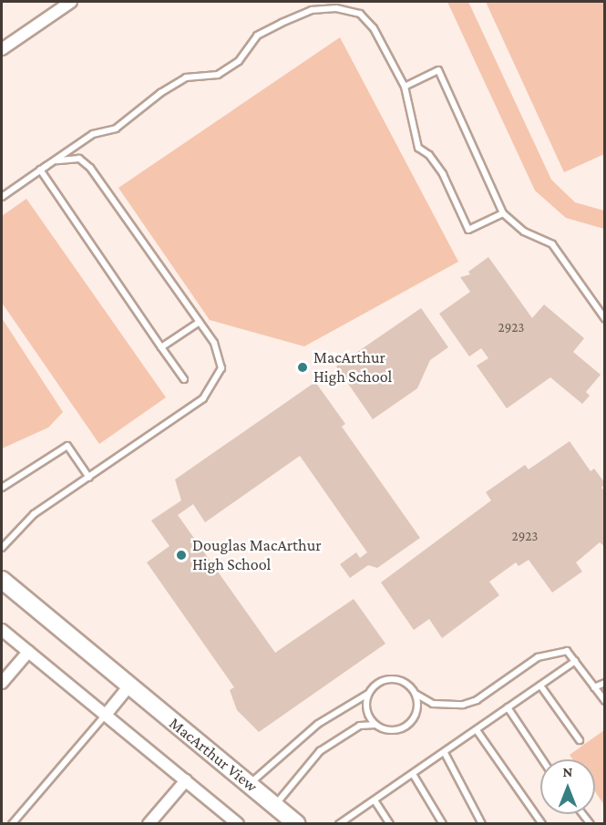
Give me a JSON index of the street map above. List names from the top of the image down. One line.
{"streets":{"street":["MacArthur View"]},"places":["MacArthur High School","Douglas MacArthur High School"],"house_numbers":["2923","2923"],"north":"top"}
